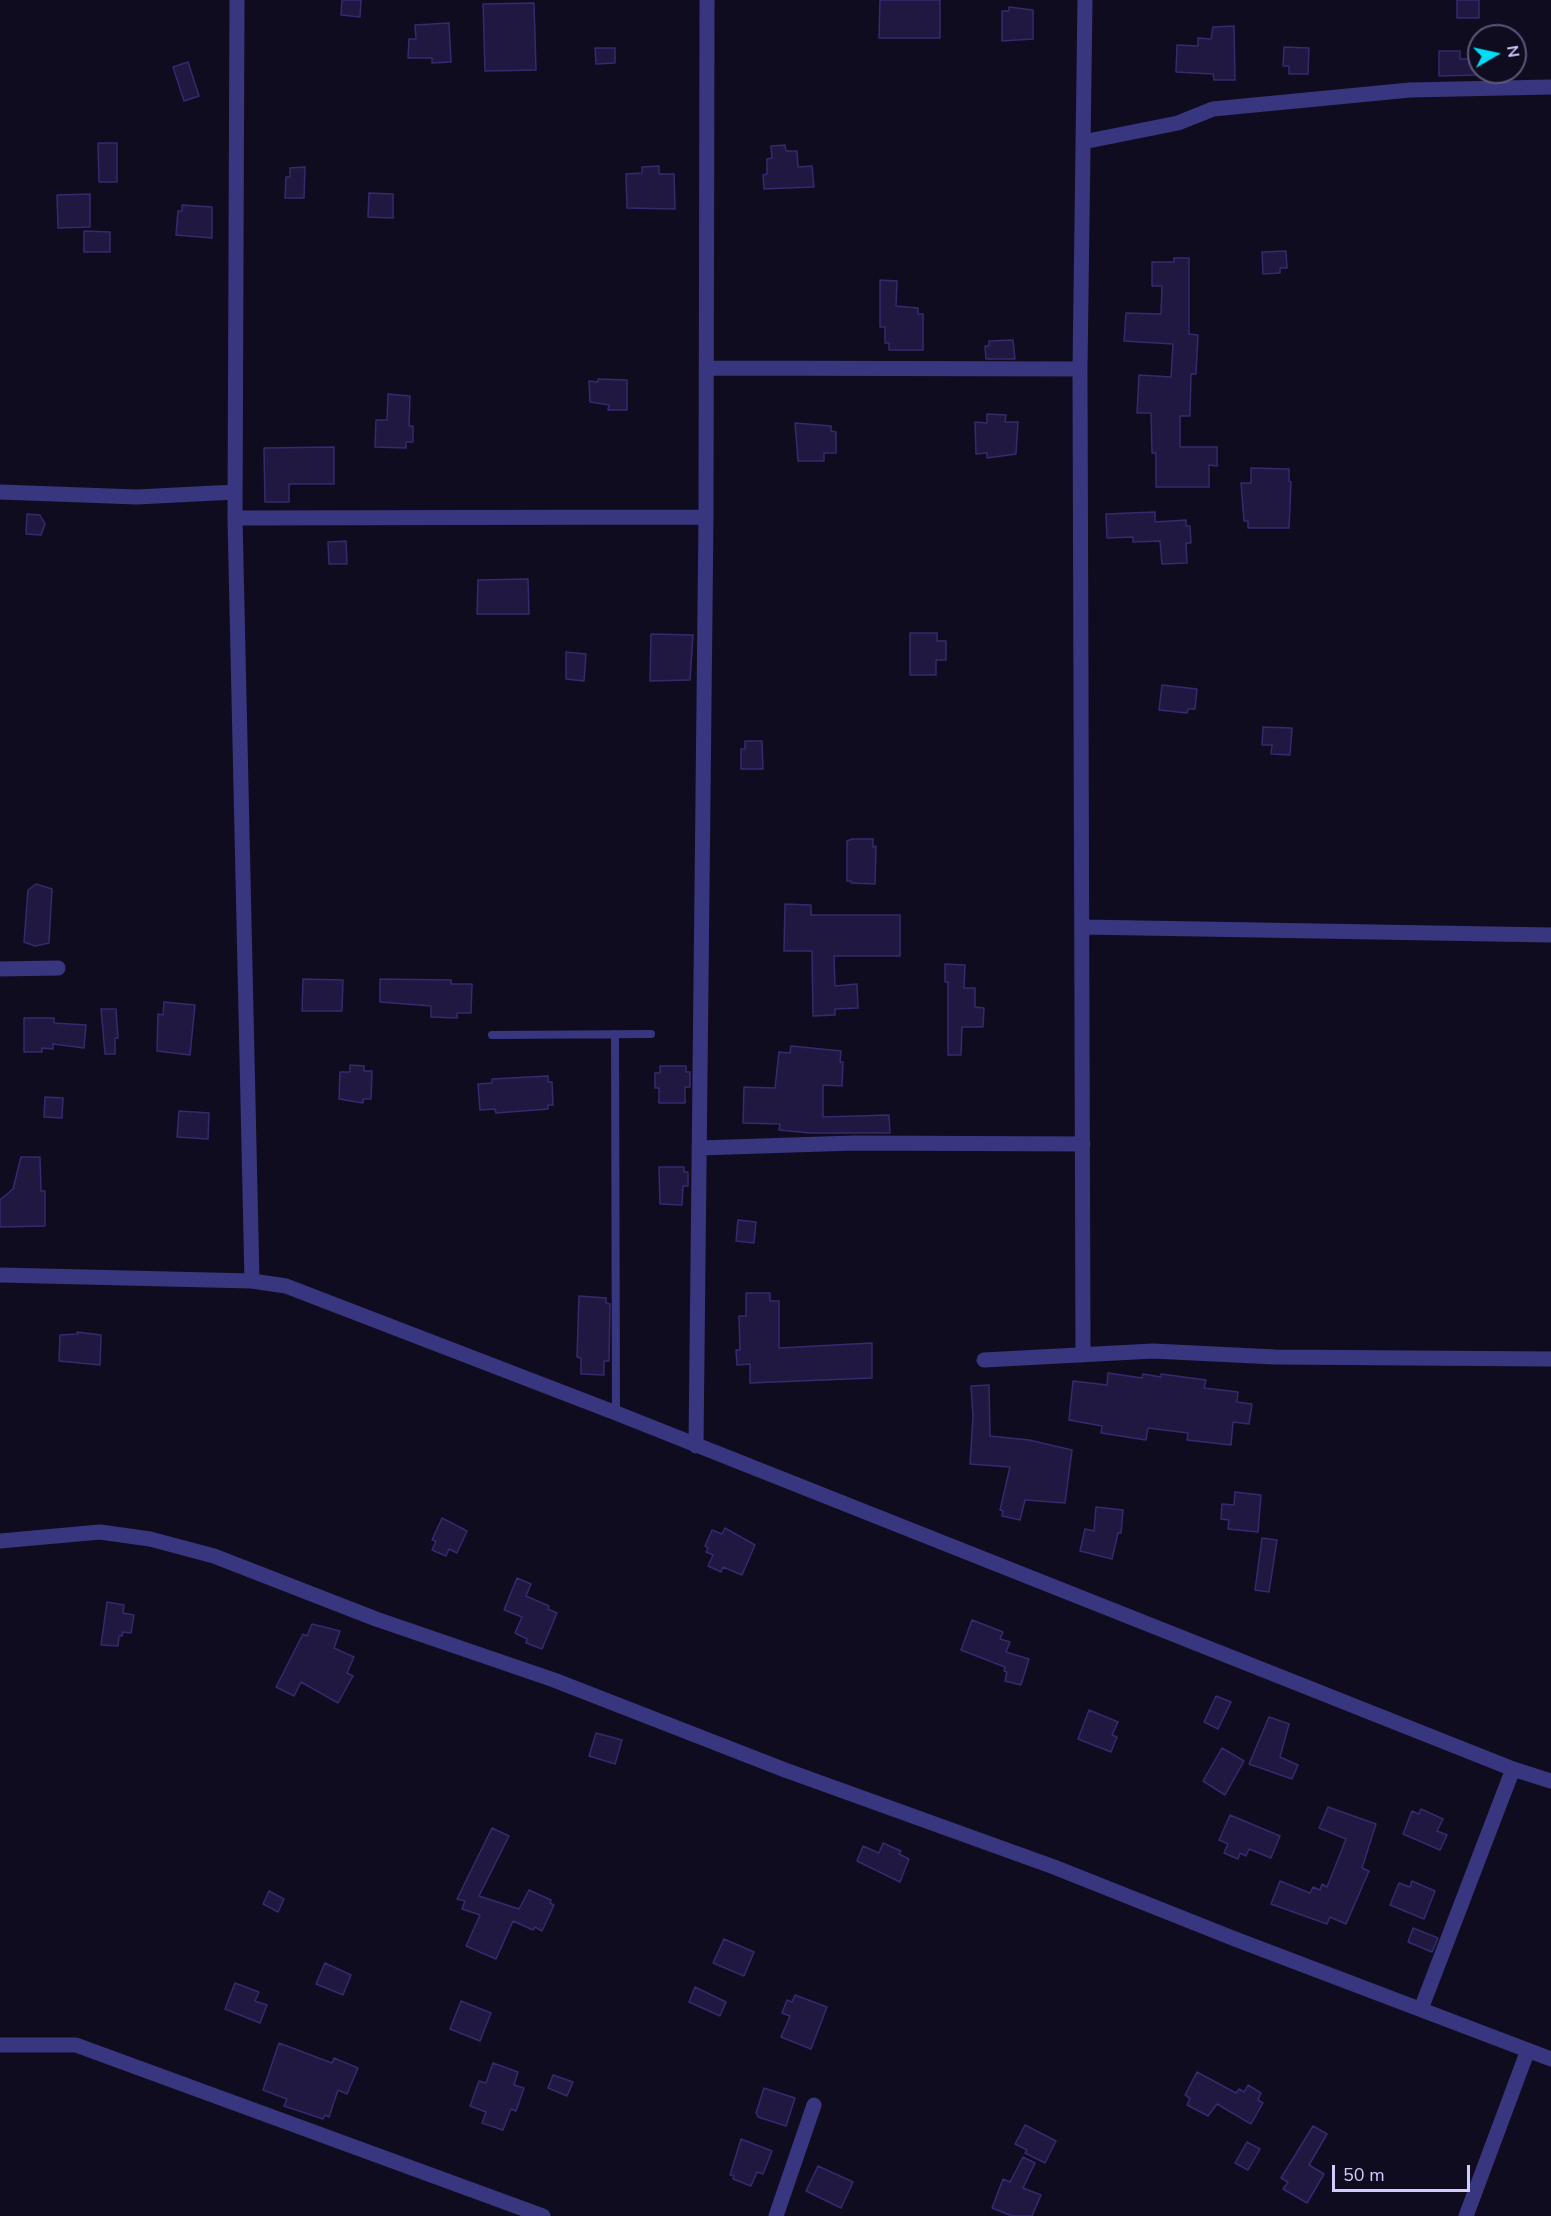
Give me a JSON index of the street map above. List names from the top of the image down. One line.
{"scale_bar":"50 m","north":"right"}
